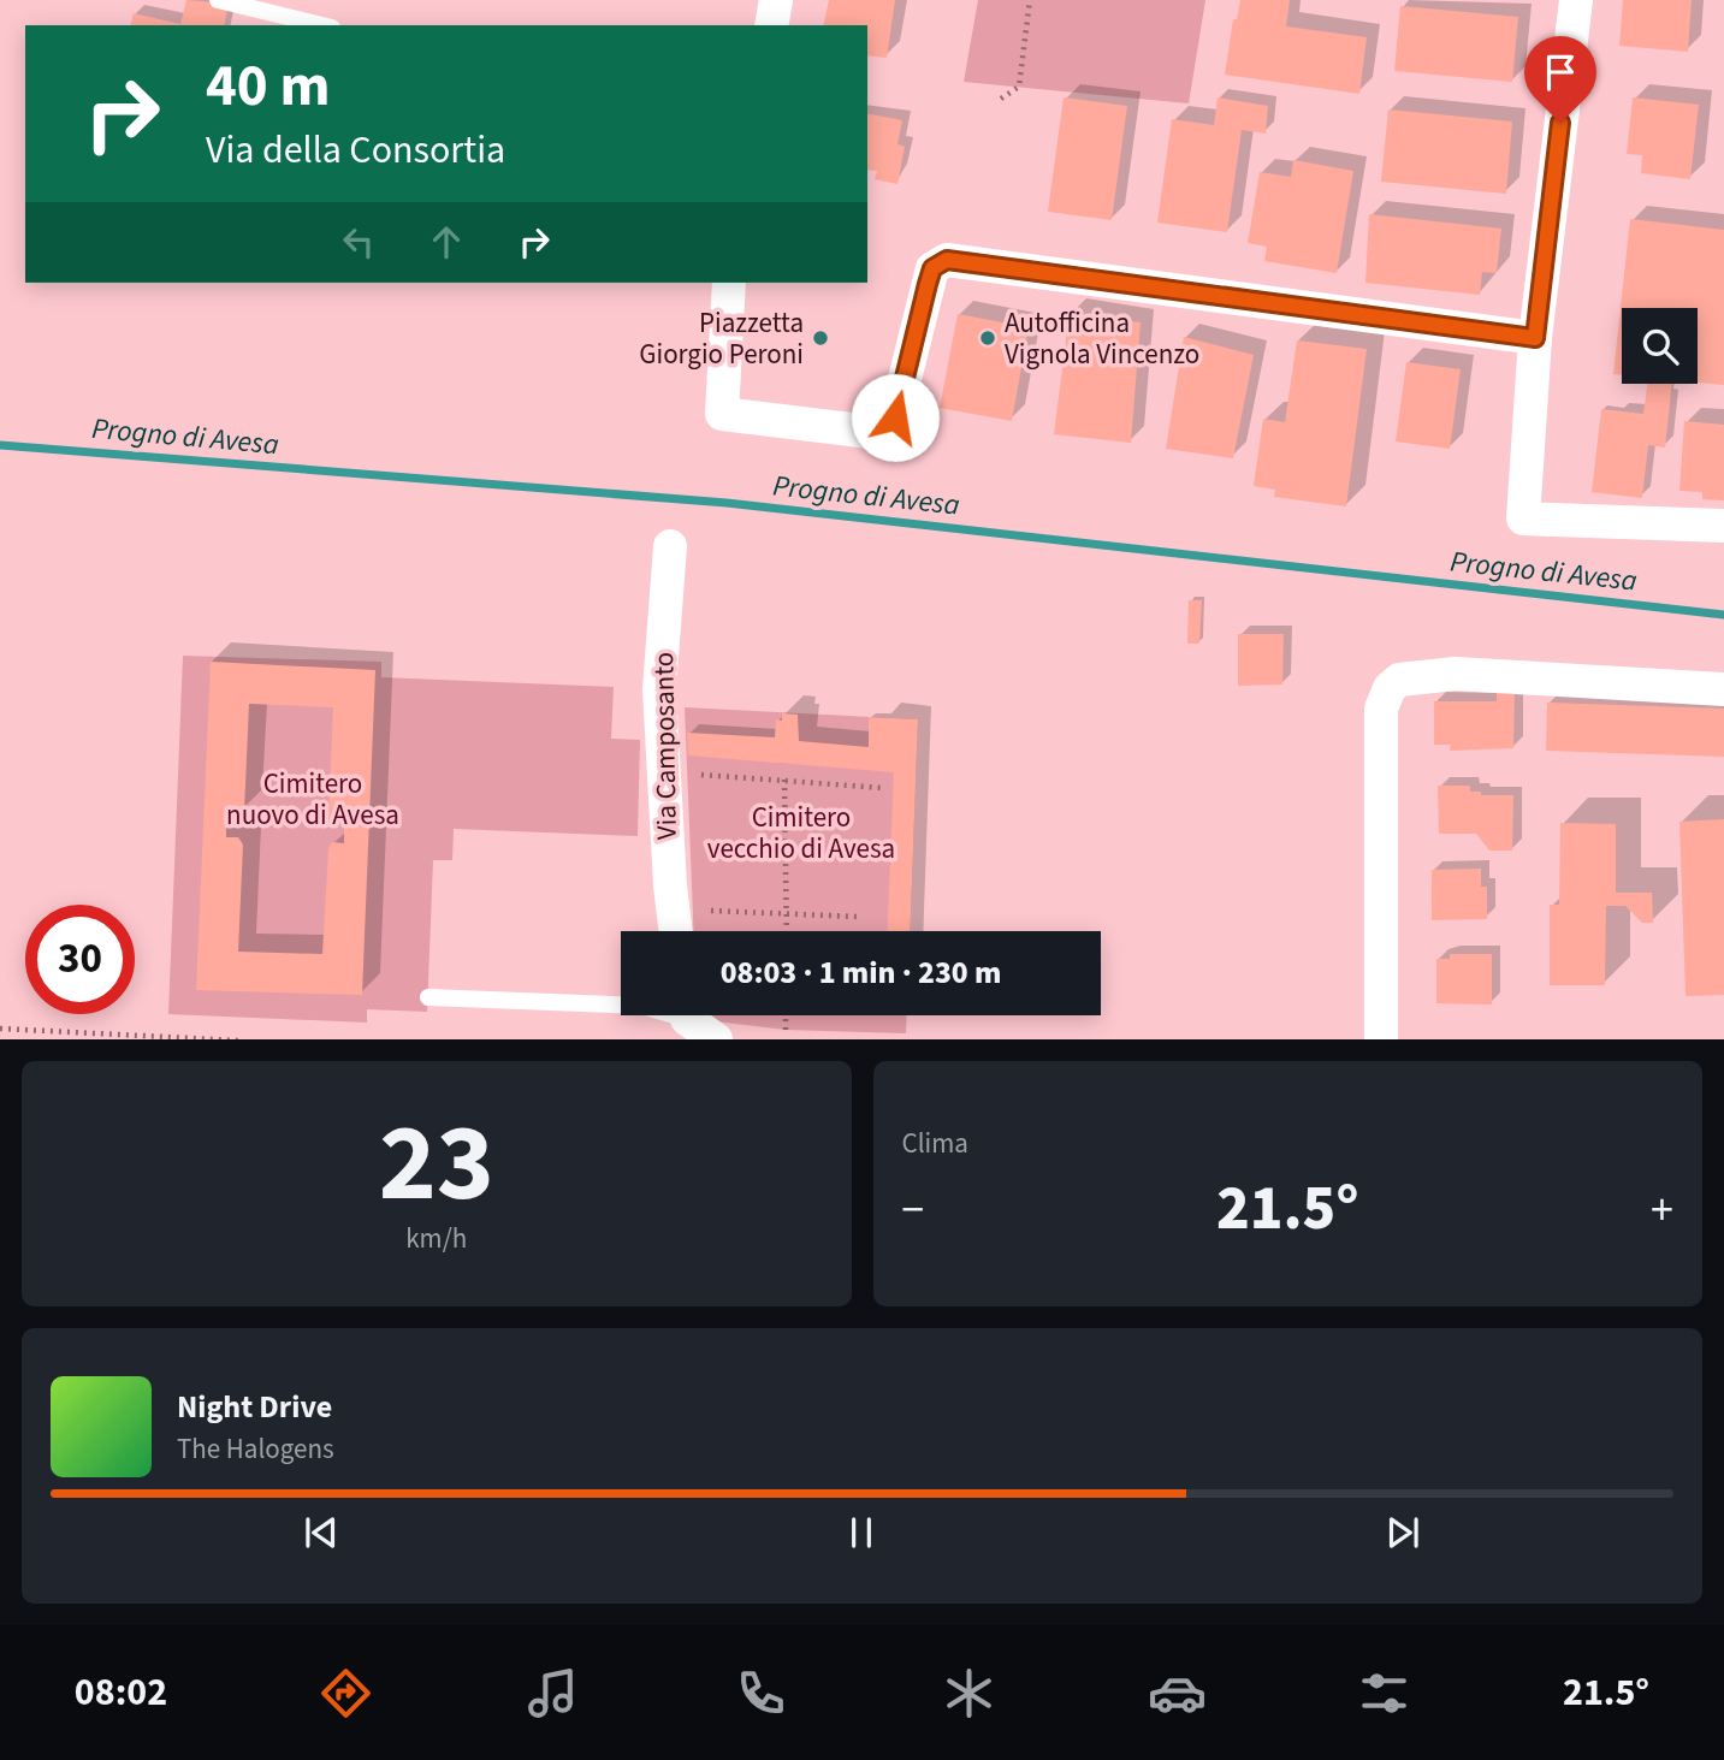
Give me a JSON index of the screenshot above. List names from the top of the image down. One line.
{"streets":{"street":["Via Camposanto"]},"water":["Progno di Avesa"],"parks":["Cimitero nuovo di Avesa","Cimitero vecchio di Avesa"],"places":["Piazzetta Giorgio Peroni","Autofficina Vignola Vincenzo"],"page":{"turn":["40 m","Via della Consortia"],"limit":"30","trip":"08:03 · 1 min · 230 m","tile":[["23","km/h"],"Clima"],"heat":["−","21.5°","+"],"song":["Night Drive","The Halogens"],"tabs":["08:02","21.5°"]}}
